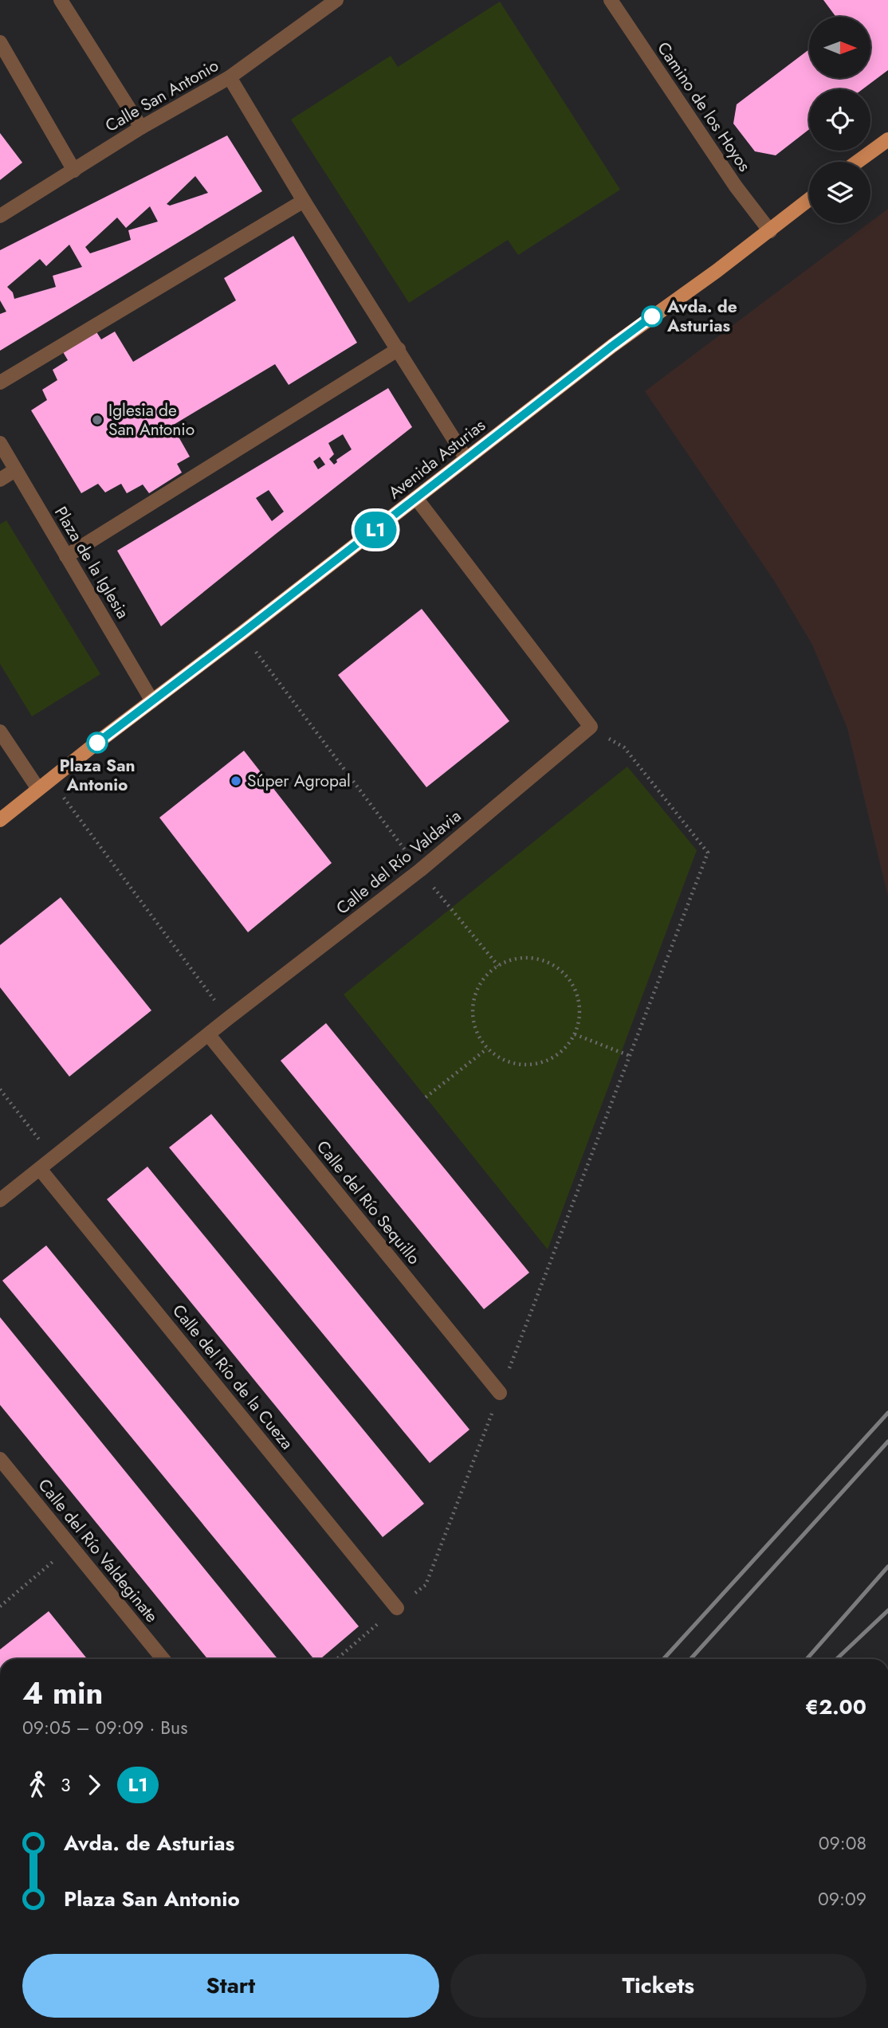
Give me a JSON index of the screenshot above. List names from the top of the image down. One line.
{"streets":{"main road":["Avenida Asturias"],"street":["Calle San Antonio","Camino de los Hoyos","Plaza de la Iglesia","Calle del Río Valdavia","Calle del Río Sequillo","Calle del Río de la Cueza","Calle del Río Valdeginate"]},"crossings":[["Camino de los Hoyos","Avenida Asturias"],["Avenida Asturias","Plaza de la Iglesia"],["Calle del Río Valdavia","Calle del Río Sequillo"],["Calle del Río Valdavia","Calle del Río de la Cueza"]],"places":["Avda. de Asturias","Iglesia de San Antonio","Plaza San Antonio","Súper Agropal"],"lines":["bus line L1"],"north":"right","page":{"on_map":"L1","heading":["4 min","09:05 – 09:09 · Bus","€2.00"],"legs":["3","L1"],"list":[{"name":"Avda. de Asturias","value":"09:08"},{"name":"Plaza San Antonio","value":"09:09"}],"buttons":["Start","Tickets"]}}
